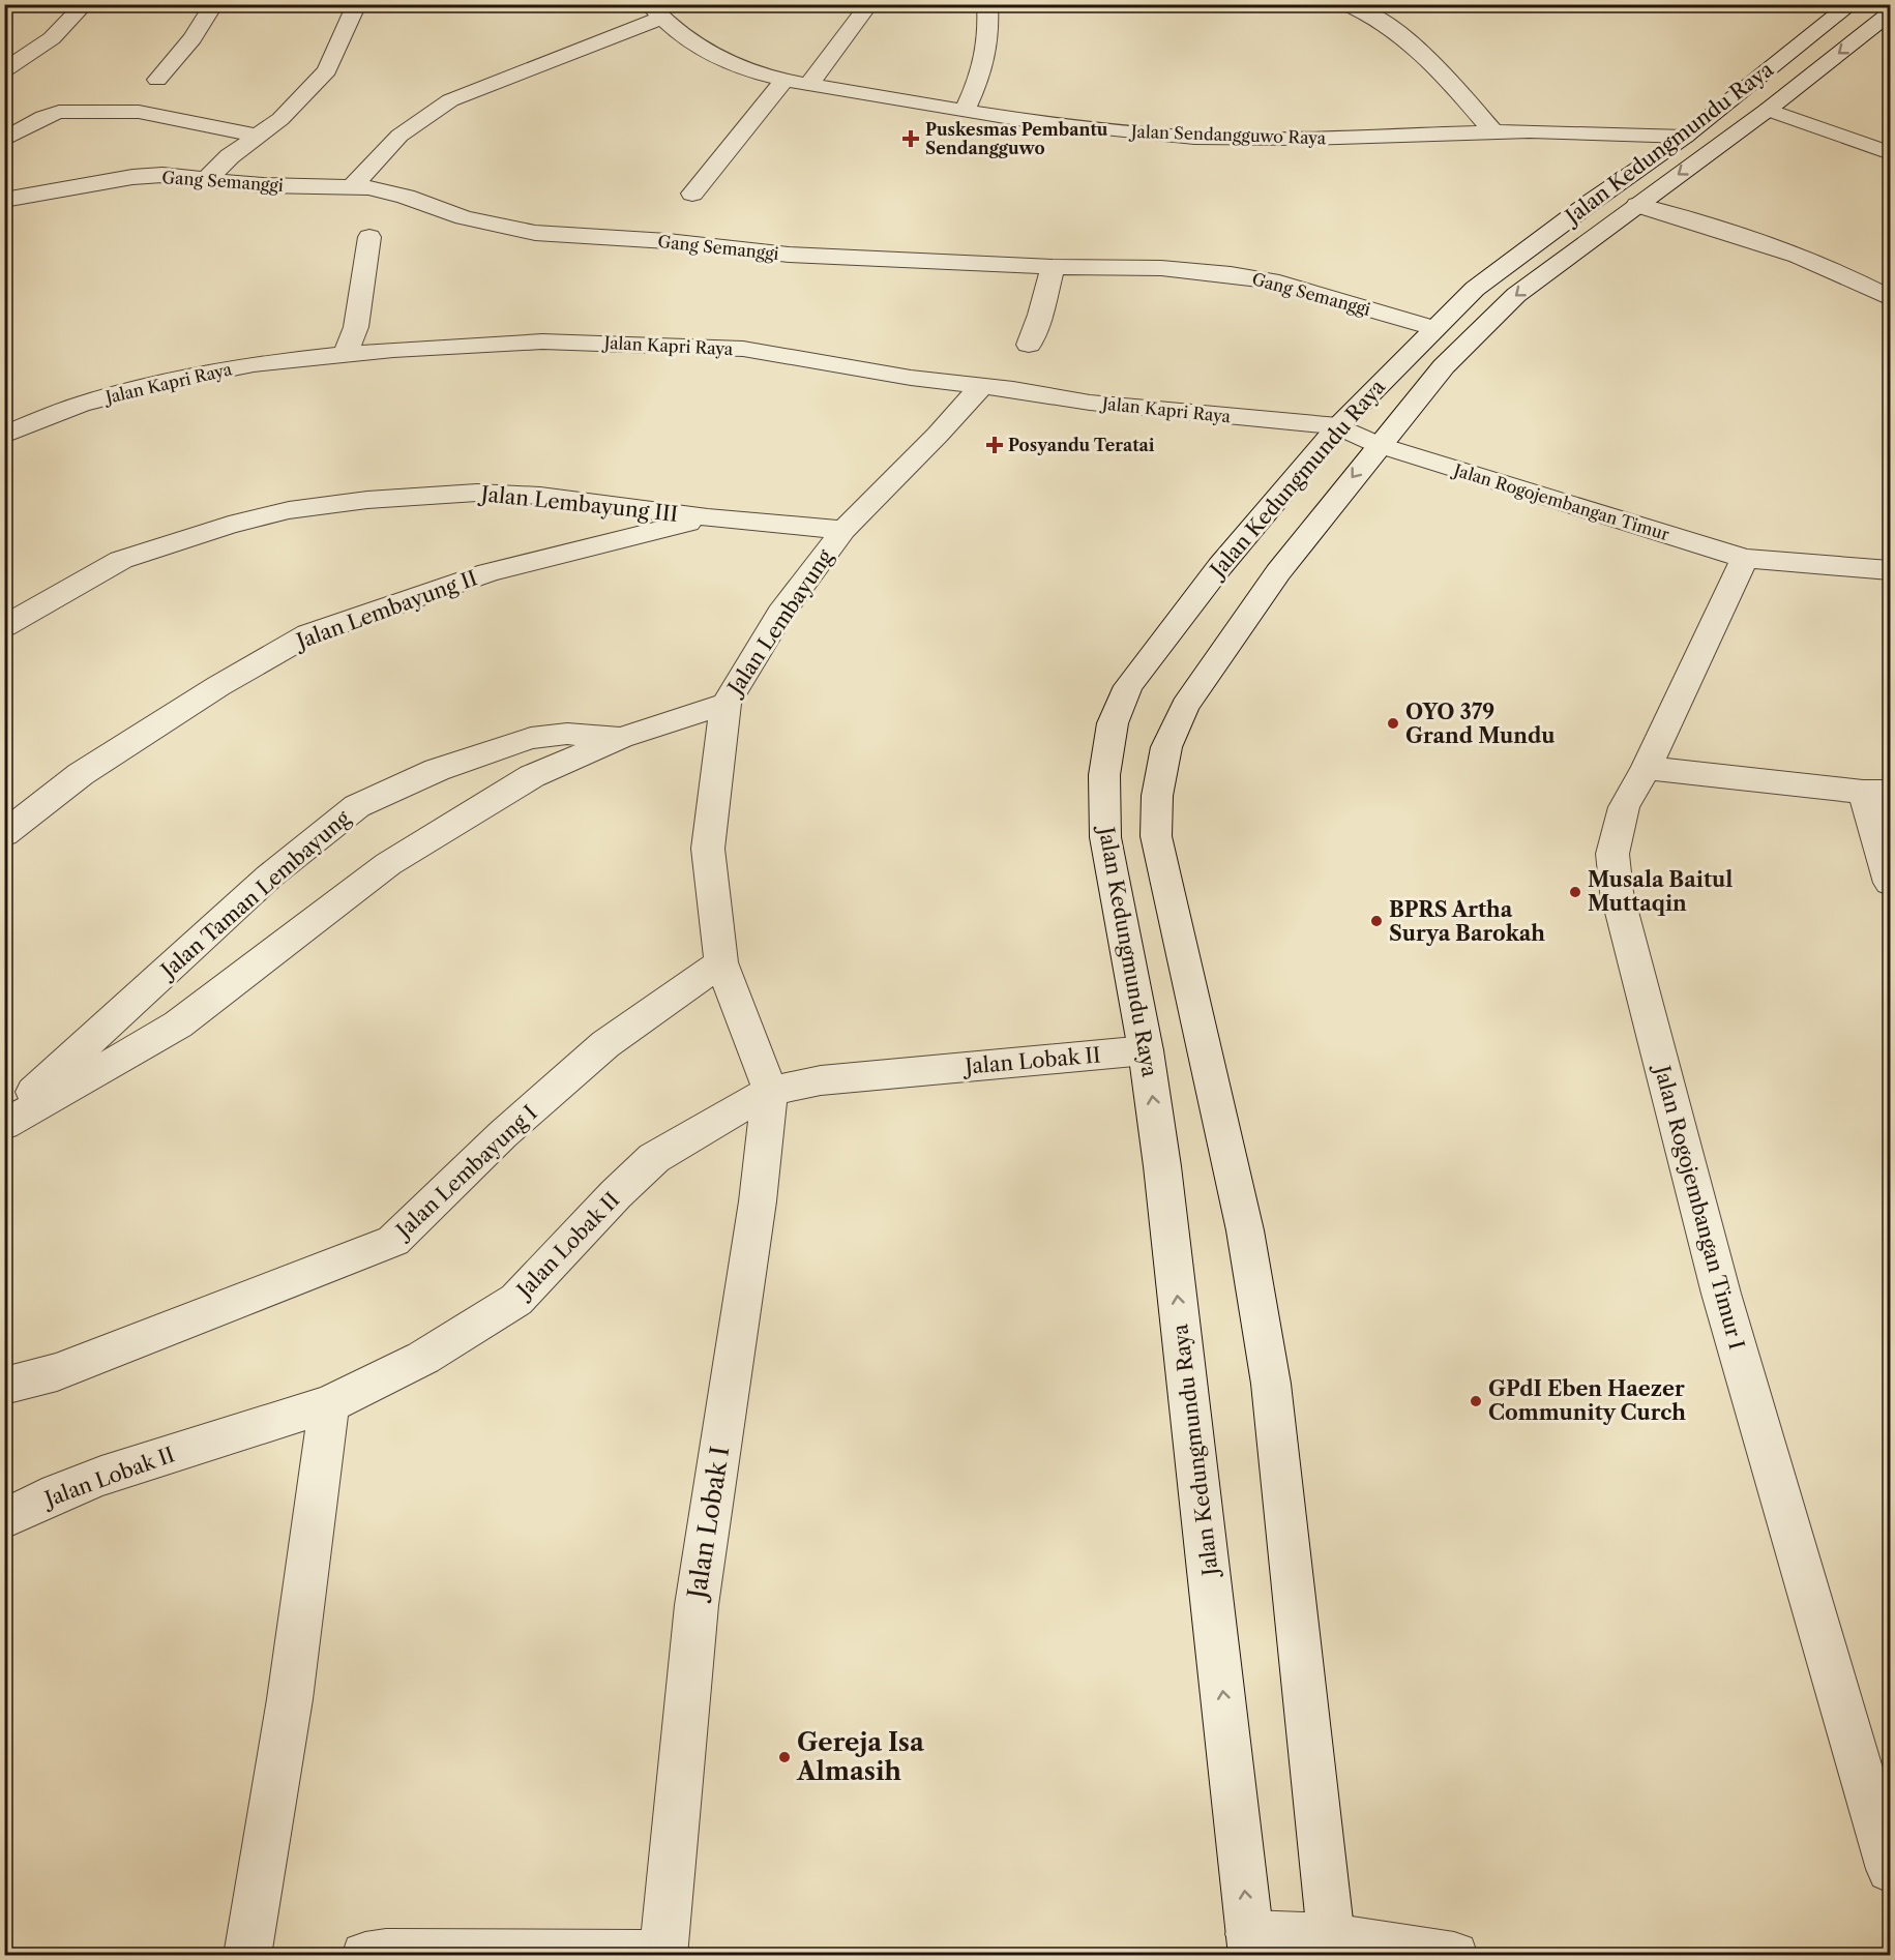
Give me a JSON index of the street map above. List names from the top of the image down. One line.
{"streets":{"street":["Jalan Sendangguwo Raya","Jalan Kedungmundu Raya","Gang Semanggi","Jalan Kapri Raya","Jalan Rogojembangan Timur","Jalan Lembayung III","Jalan Lembayung II","Jalan Lembayung","Jalan Taman Lembayung","Jalan Lobak II","Jalan Lembayung I","Jalan Rogojembangan Timur I","Jalan Lobak I"]},"crossings":[["Jalan Sendangguwo Raya","Jalan Kedungmundu Raya"],["Jalan Kedungmundu Raya","Gang Semanggi"],["Jalan Kedungmundu Raya","Jalan Kapri Raya"],["Jalan Kedungmundu Raya","Jalan Rogojembangan Timur"],["Jalan Kedungmundu Raya","Jalan Lobak II"],["Jalan Kapri Raya","Jalan Rogojembangan Timur"],["Jalan Kapri Raya","Jalan Lembayung"],["Jalan Rogojembangan Timur","Jalan Rogojembangan Timur I"],["Jalan Lembayung III","Jalan Lembayung II"],["Jalan Lembayung III","Jalan Lembayung"],["Jalan Lembayung","Jalan Taman Lembayung"],["Jalan Lembayung","Jalan Lobak II"],["Jalan Lembayung","Jalan Lembayung I"],["Jalan Lembayung","Jalan Lobak I"],["Jalan Lobak II","Jalan Lobak I"]],"places":{"health":["Puskesmas Pembantu Sendangguwo","Posyandu Teratai"],"other":["OYO 379 Grand Mundu","Musala Baitul Muttaqin","BPRS Artha Surya Barokah","GPdI Eben Haezer Community Curch","Gereja Isa Almasih"]}}
